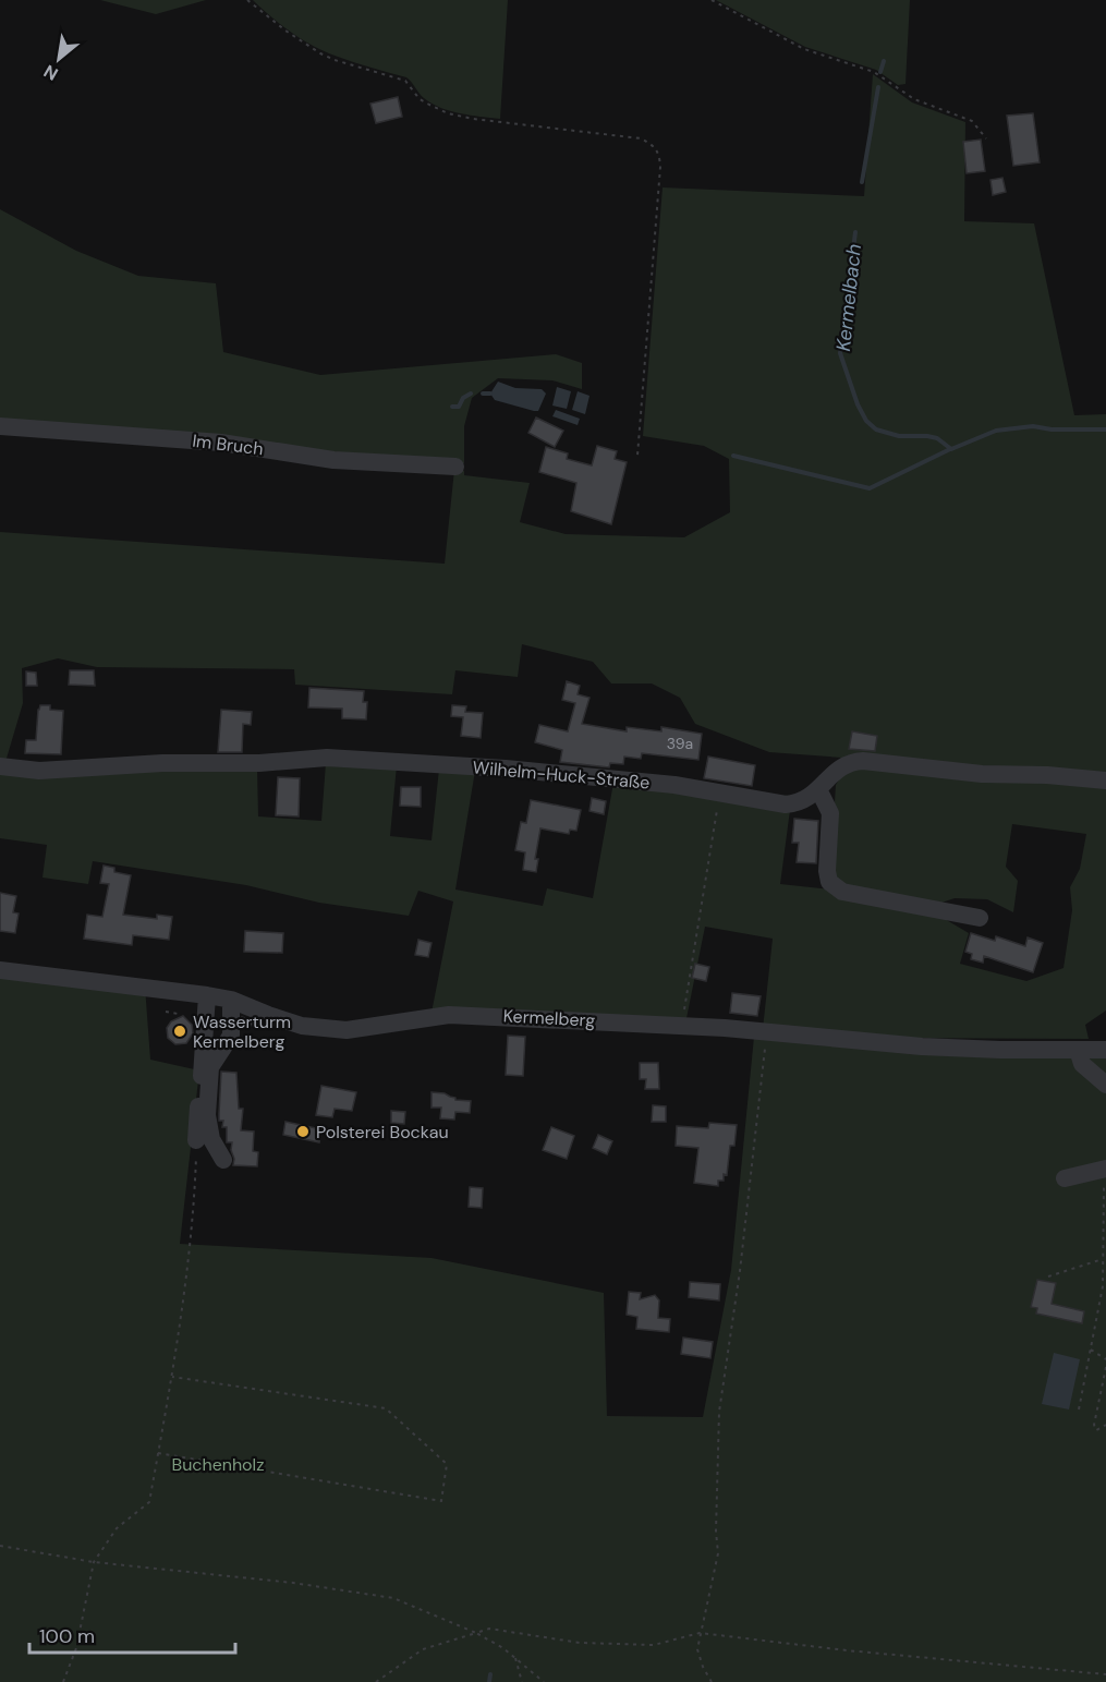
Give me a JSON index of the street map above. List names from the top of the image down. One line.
{"streets":{"street":["Im Bruch","Wilhelm-Huck-Straße","Kermelberg"]},"water":["Kermelbach"],"parks":["Buchenholz"],"places":["Wasserturm Kermelberg","Polsterei Bockau"],"house_numbers":["39a"],"scale_bar":"100 m","north":"bottom left"}
